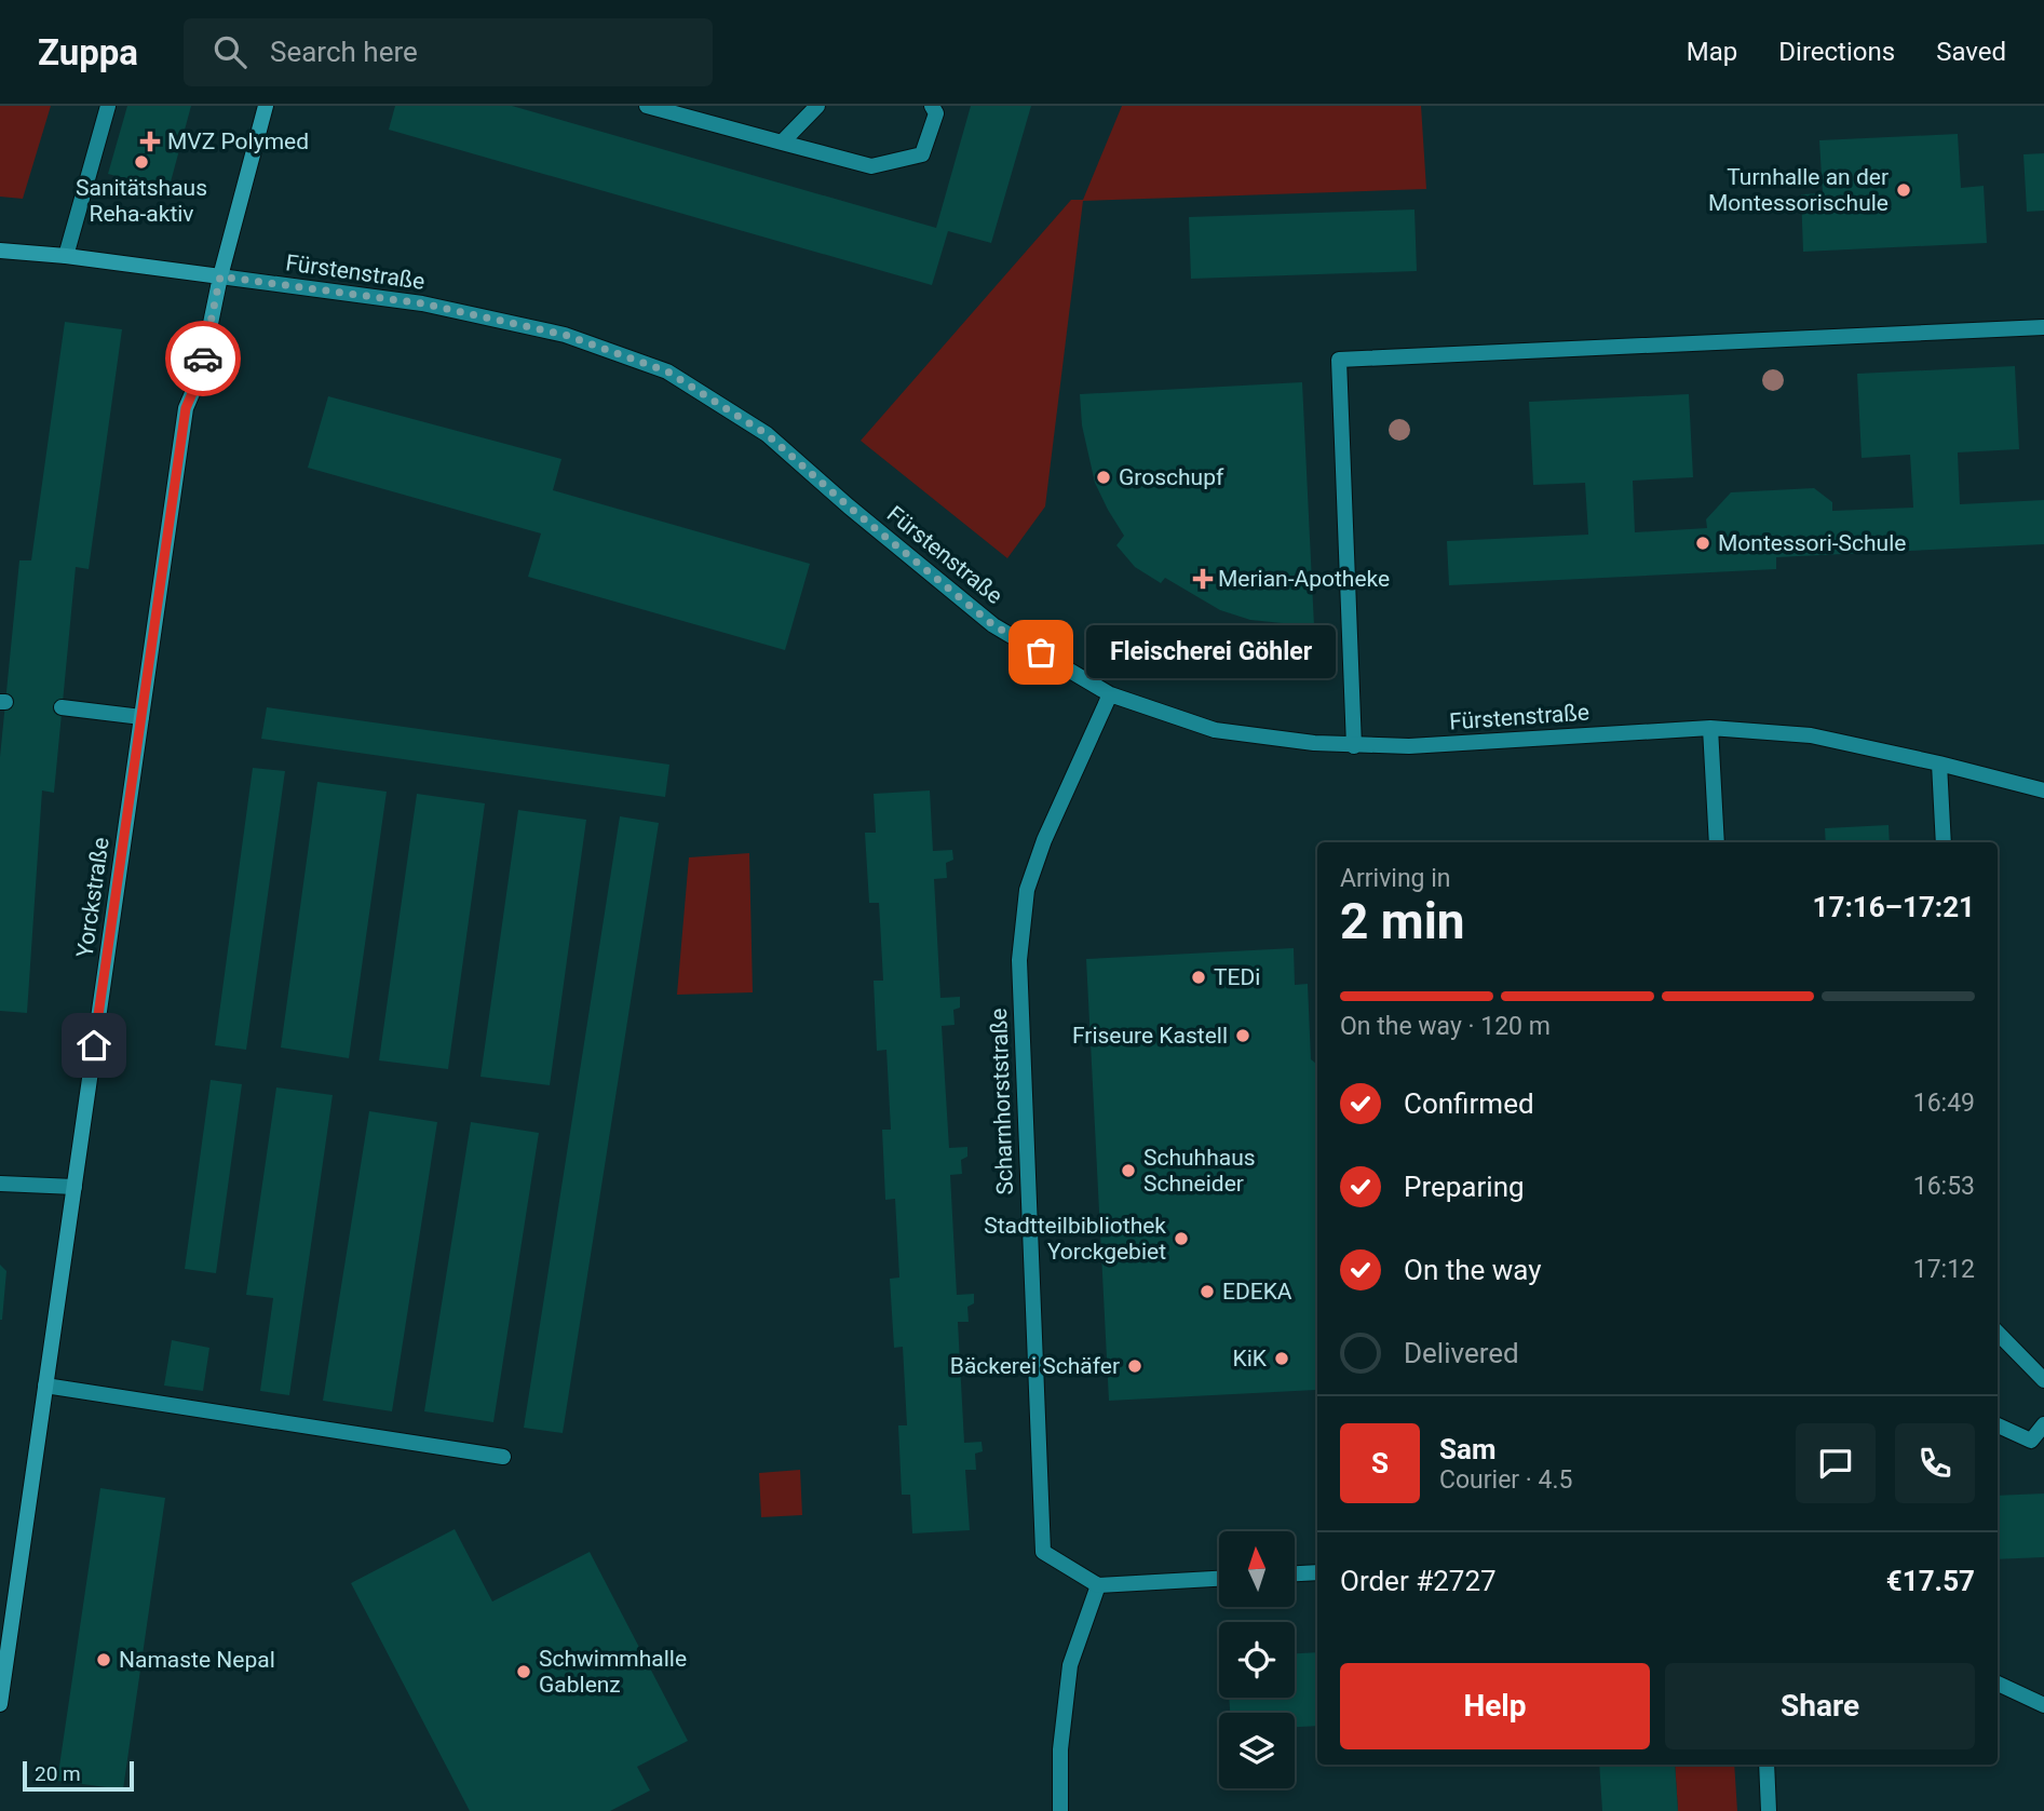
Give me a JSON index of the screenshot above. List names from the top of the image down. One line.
{"streets":{"main road":["Fürstenstraße","Yorckstraße"],"street":["Scharnhorststraße"]},"crossings":[["Fürstenstraße","Yorckstraße"],["Fürstenstraße","Scharnhorststraße"]],"places":{"health":["MVZ Polymed","Merian-Apotheke"],"other":["Sanitätshaus Reha-aktiv","Turnhalle an der Montessorischule","Groschupf","Montessori-Schule","Fleischerei Göhler","TEDi","Friseure Kastell","Schuhhaus Schneider","Stadtteilbibliothek Yorckgebiet","EDEKA","KiK","Bäckerei Schäfer","Namaste Nepal","Schwimmhalle Gablenz"]},"scale_bar":"20 m","north":"top","page":{"header":"Zuppa","search":"Search here","nav":["Map","Directions","Saved"],"bubble":"Fleischerei Göhler","heading":["2 min","Arriving in","17:16–17:21"],"panel":["Sam","Courier · 4.5","Order #2727","€17.57"],"bar":"On the way · 120 m","list":[["Confirmed","16:49"],["Preparing","16:53"],["On the way","17:12"],"Delivered"],"round":"S","buttons":["Help","Share"],"scale":"20 m"}}
